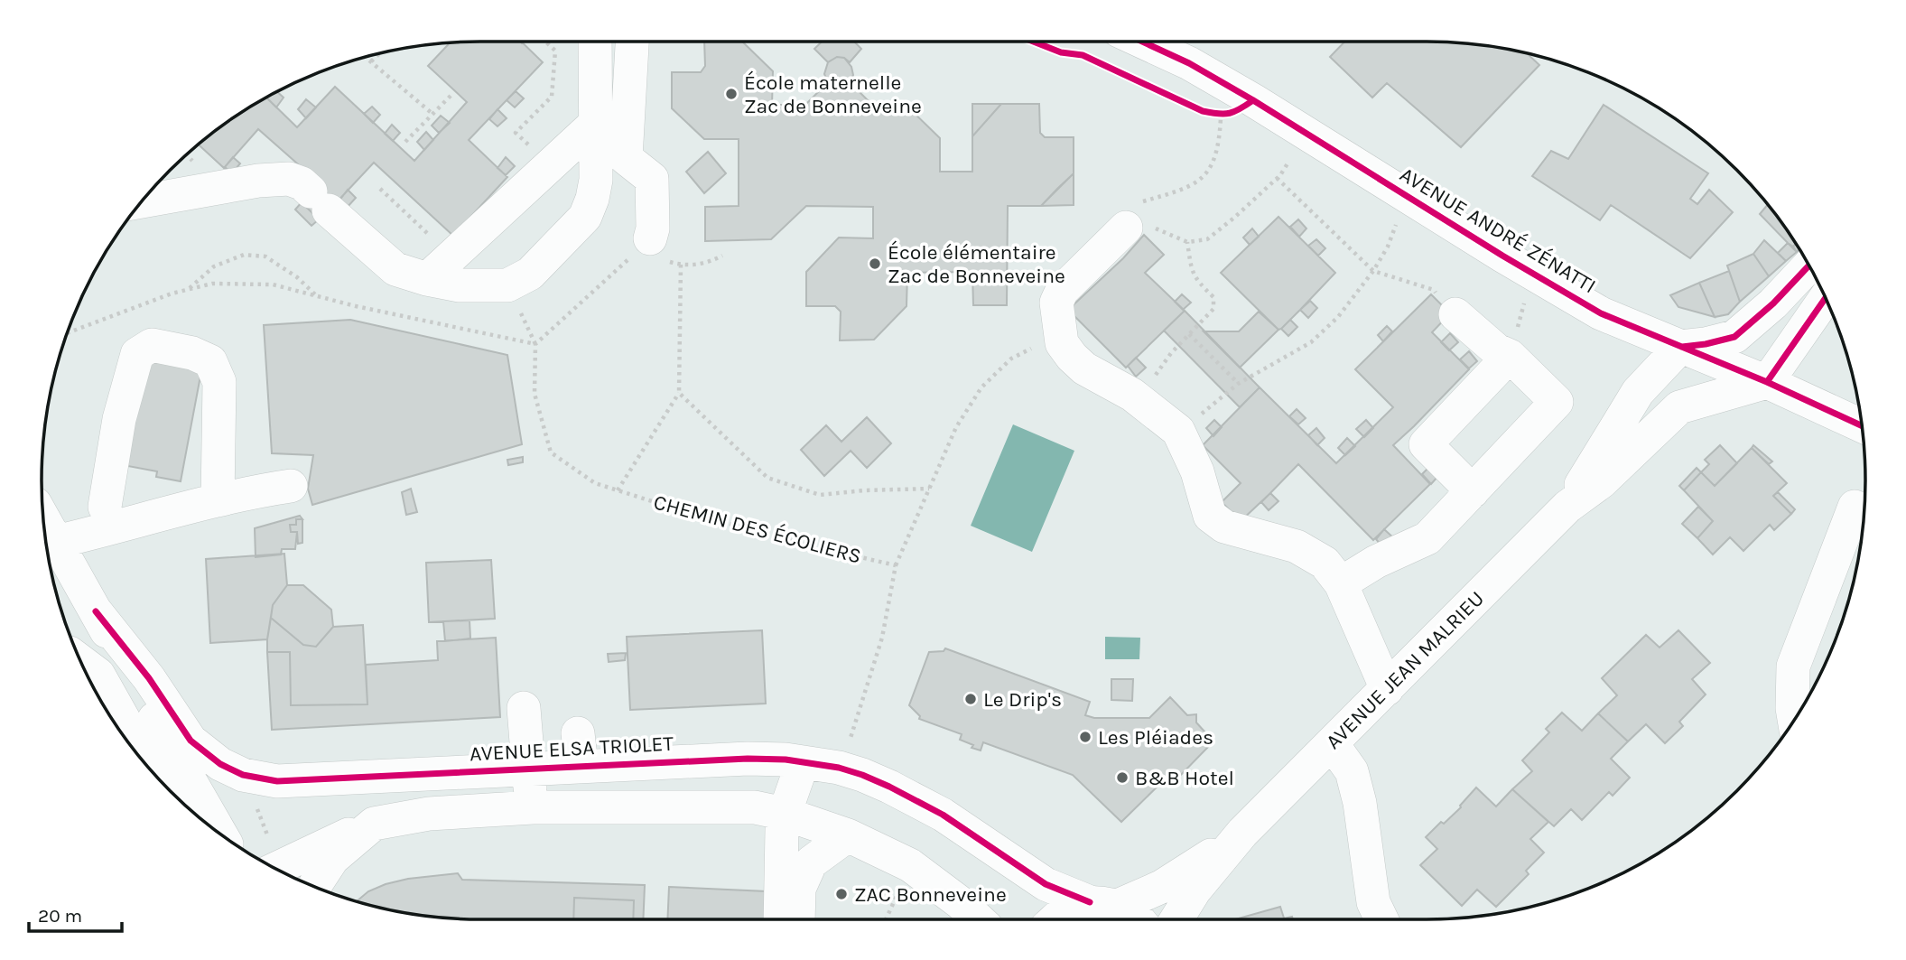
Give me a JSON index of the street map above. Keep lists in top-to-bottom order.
{
  "streets": {
    "street": ["AVENUE ANDRÉ ZÉNATTI", "AVENUE JEAN MALRIEU", "AVENUE ELSA TRIOLET"],
    "path": ["CHEMIN DES ÉCOLIERS"]
  },
  "crossings": [
    ["AVENUE ANDRÉ ZÉNATTI", "AVENUE JEAN MALRIEU"],
    ["AVENUE JEAN MALRIEU", "AVENUE ELSA TRIOLET"]
  ],
  "places": [
    "École maternelle Zac de Bonneveine",
    "École élémentaire Zac de Bonneveine",
    "Le Drip's",
    "Les Pléiades",
    "B&B Hotel",
    "ZAC Bonneveine"
  ],
  "scale_bar": "20 m"
}
